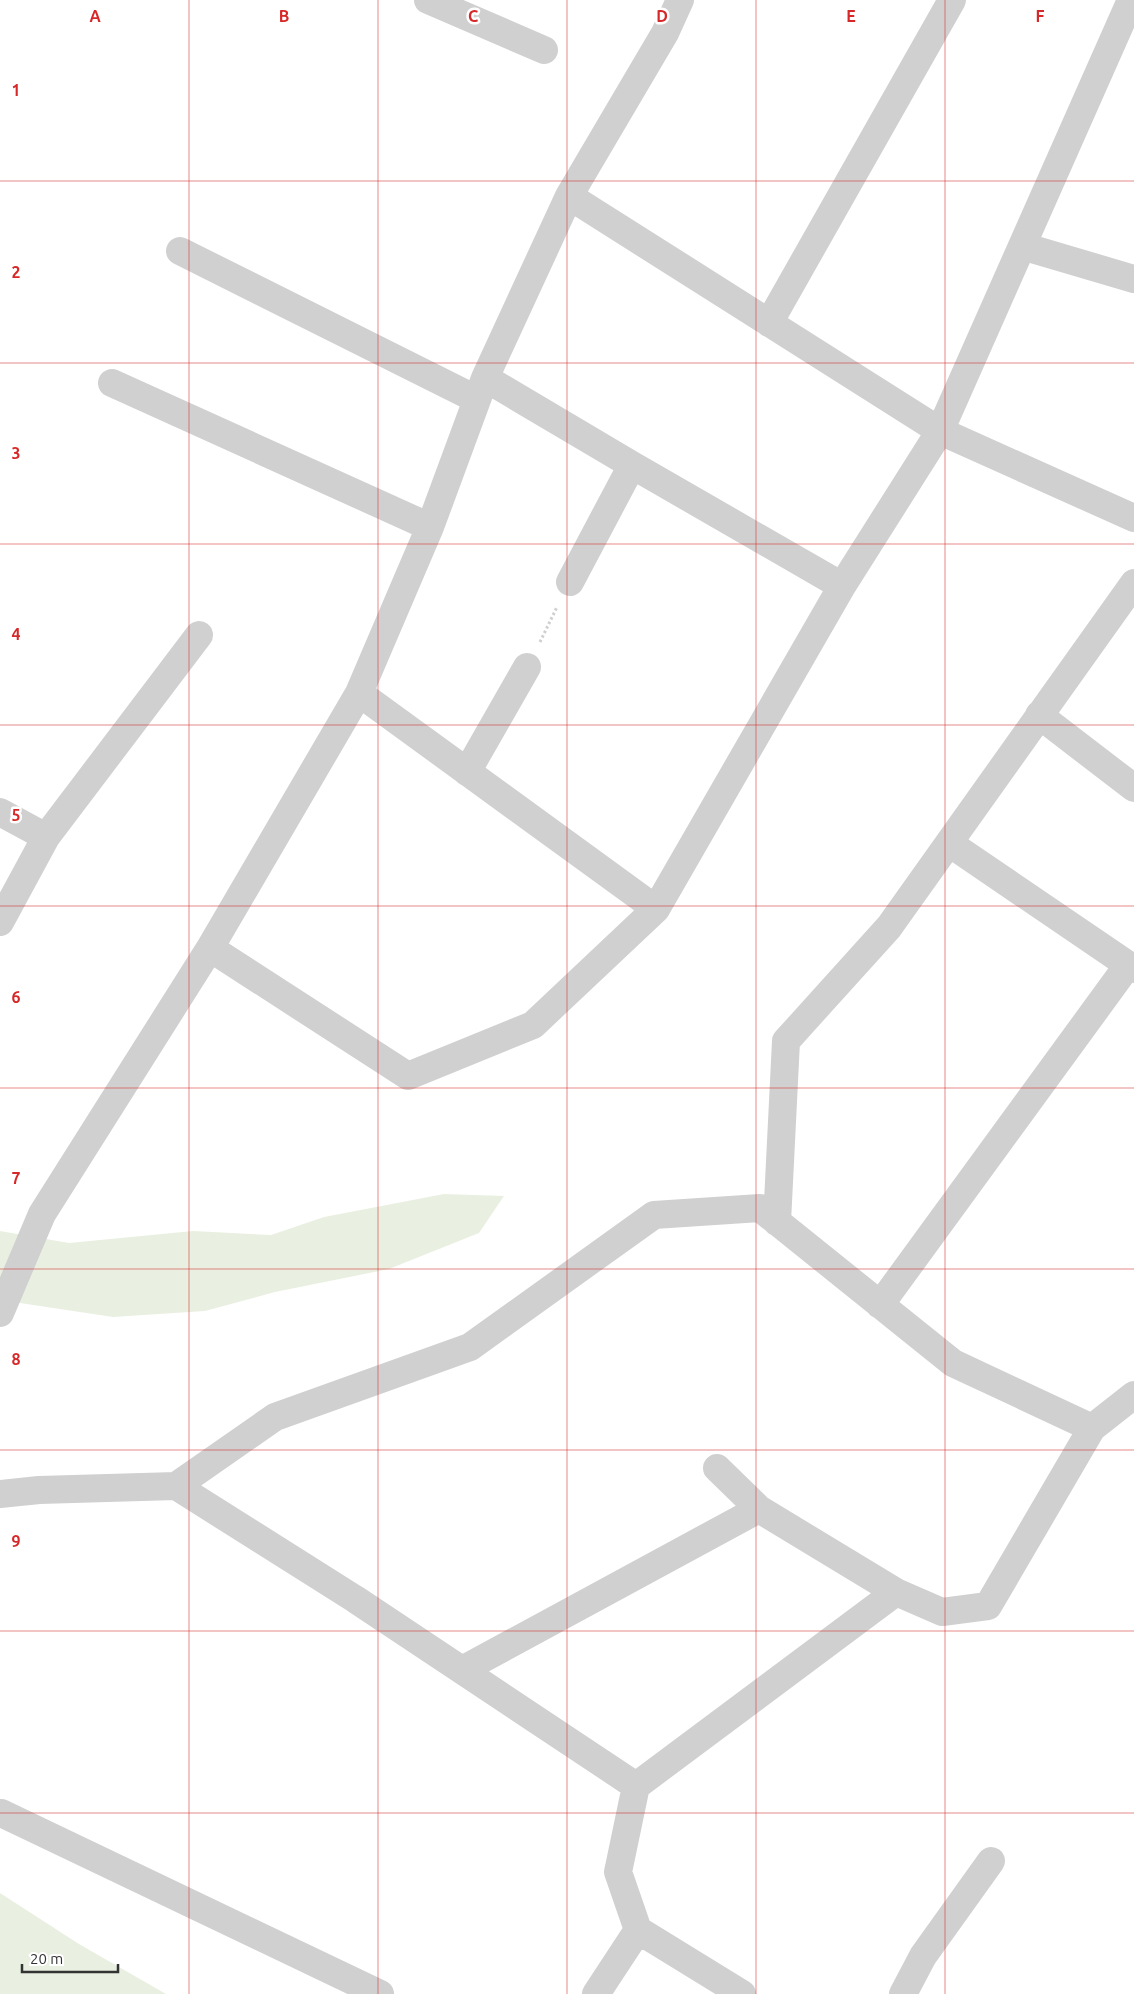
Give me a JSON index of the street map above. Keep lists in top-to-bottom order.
{
  "scale_bar": "20 m",
  "grid": {
    "columns": [
      "A",
      "B",
      "C",
      "D",
      "E",
      "F"
    ],
    "rows": [
      "1",
      "2",
      "3",
      "4",
      "5",
      "6",
      "7",
      "8",
      "9"
    ]
  }
}
